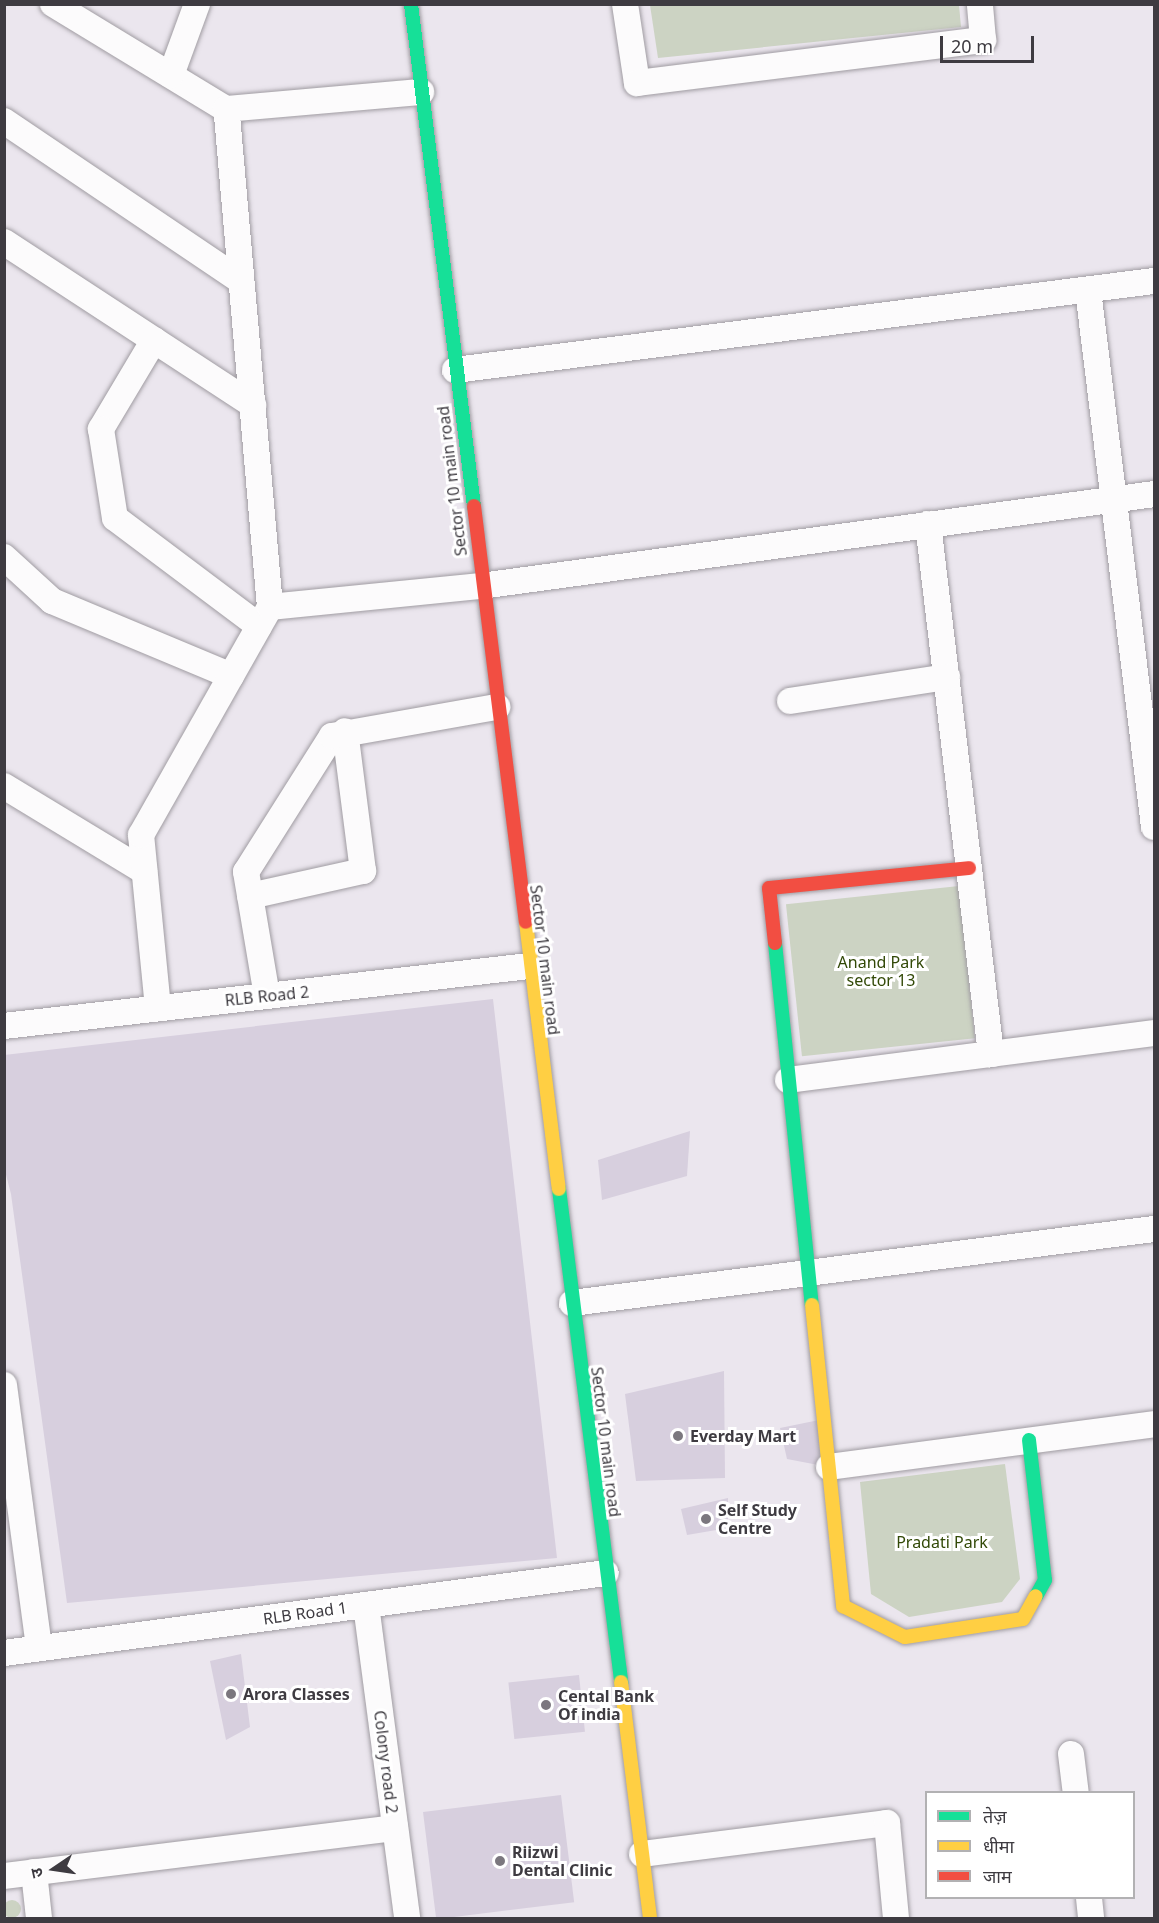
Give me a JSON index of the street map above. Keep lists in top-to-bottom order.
{
  "streets": {
    "street": [
      "Sector 10 main road",
      "RLB Road 2",
      "RLB Road 1",
      "Colony road 2"
    ]
  },
  "crossings": [
    ["Sector 10 main road", "RLB Road 2"],
    ["Sector 10 main road", "RLB Road 1"],
    ["RLB Road 1", "Colony road 2"]
  ],
  "parks": ["Anand Park sector 13", "Pradati Park"],
  "places": [
    "Everday Mart",
    "Self Study Centre",
    "Arora Classes",
    "Cental Bank Of india",
    "Riizwi Dental Clinic"
  ],
  "legend": ["तेज़", "धीमा", "जाम"],
  "scale_bar": "20 m",
  "north": "left"
}
